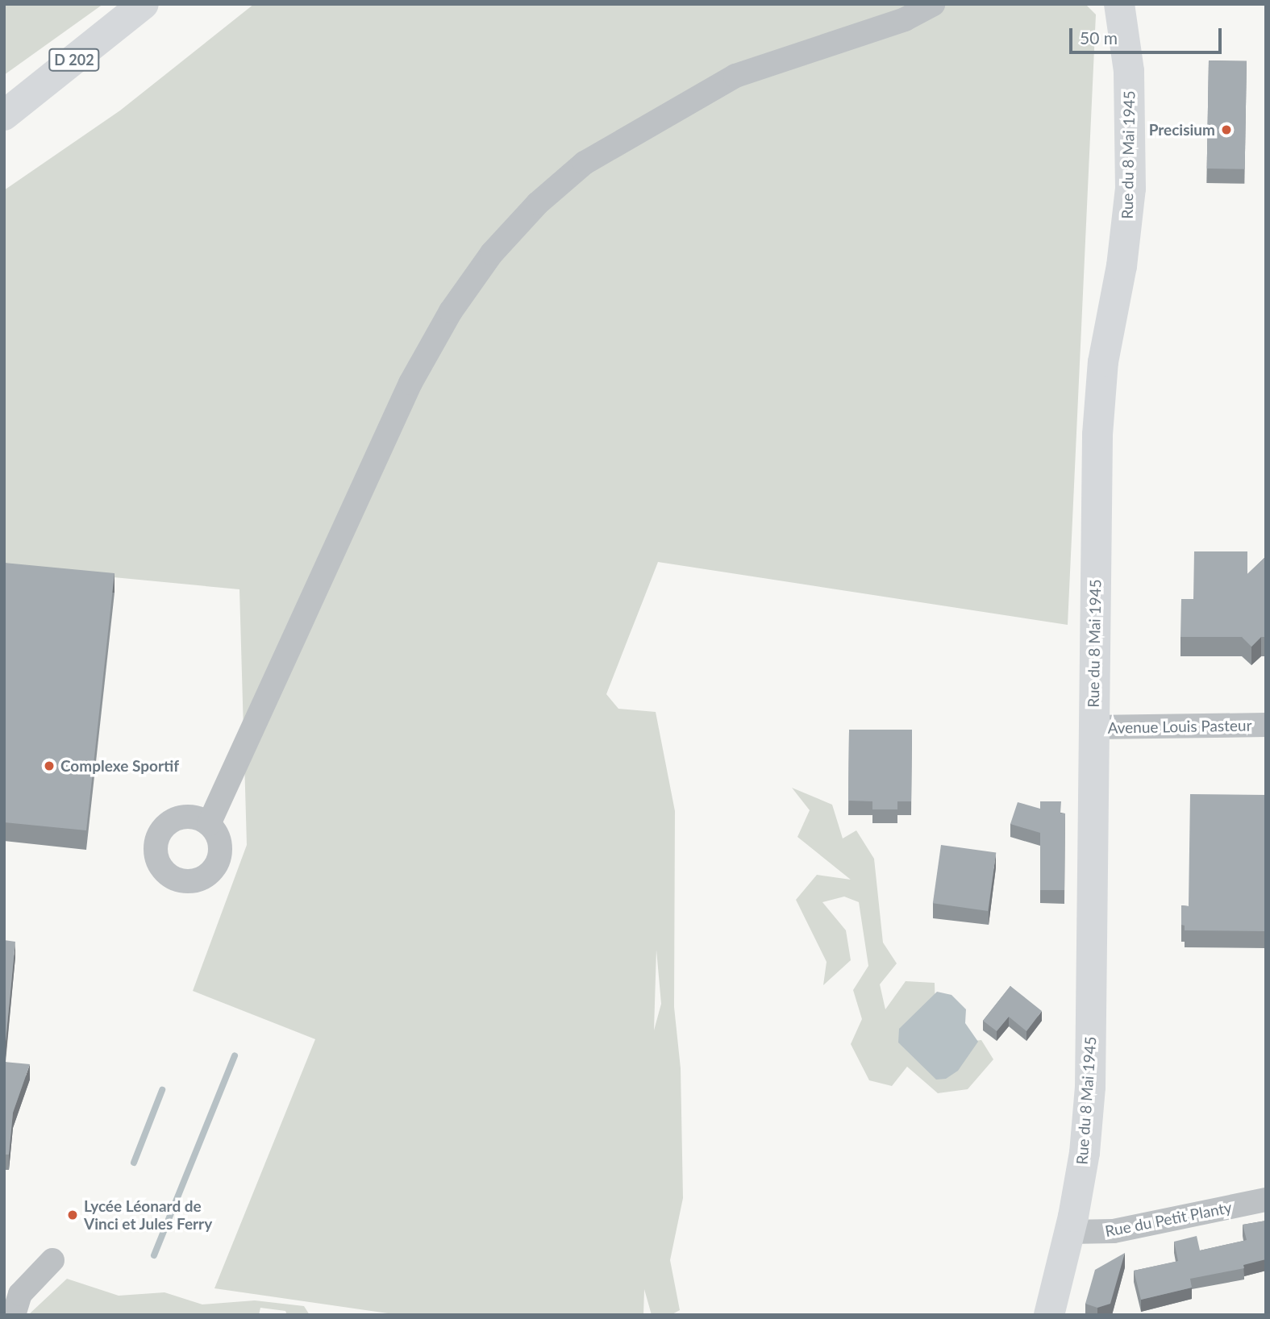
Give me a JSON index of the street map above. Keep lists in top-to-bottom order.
{
  "streets": {
    "main road": ["D 202", "Rue du 8 Mai 1945"],
    "street": ["Avenue Louis Pasteur", "Rue du Petit Planty"]
  },
  "crossings": [
    ["Rue du 8 Mai 1945", "Avenue Louis Pasteur"],
    ["Rue du 8 Mai 1945", "Rue du Petit Planty"]
  ],
  "places": ["Precisium", "Complexe Sportif", "Lycée Léonard de Vinci et Jules Ferry"],
  "scale_bar": "50 m"
}
